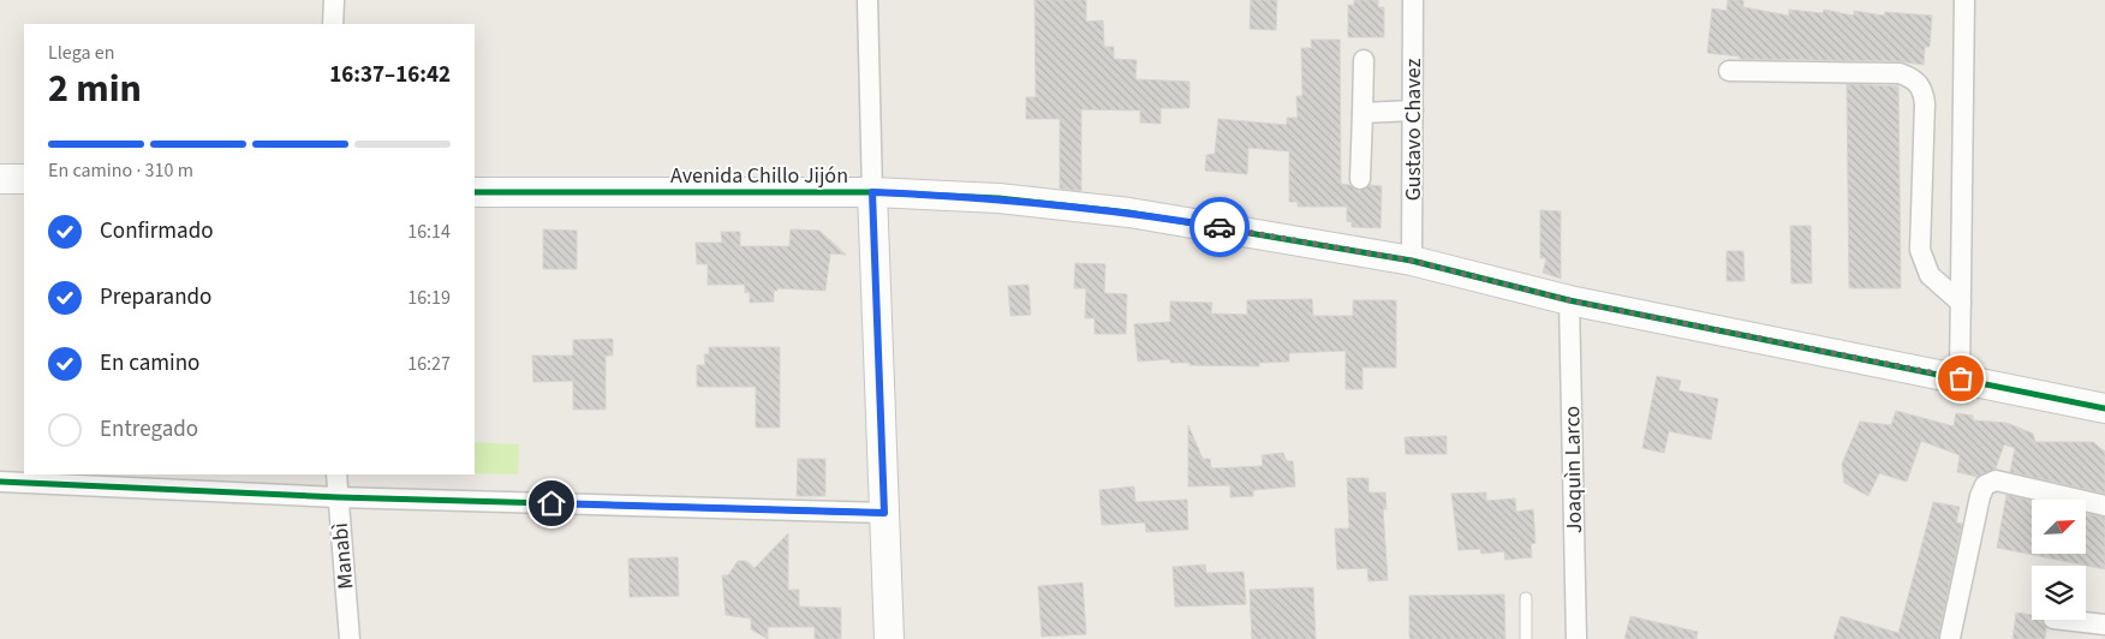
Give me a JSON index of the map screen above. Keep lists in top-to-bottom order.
{
  "streets": {
    "street": [
      "Gustavo Chavez",
      "Avenida Chillo Jijón",
      "Joaquìn Larco",
      "Manabì"
    ]
  },
  "crossings": [
    ["Gustavo Chavez", "Avenida Chillo Jijón"],
    ["Avenida Chillo Jijón", "Joaquìn Larco"]
  ],
  "north": "top right",
  "page": {
    "heading": ["2 min", "Llega en", "16:37–16:42"],
    "bar": "En camino · 310 m",
    "list": [
      ["Confirmado", "16:14"],
      ["Preparando", "16:19"],
      ["En camino", "16:27"],
      "Entregado"
    ]
  }
}
